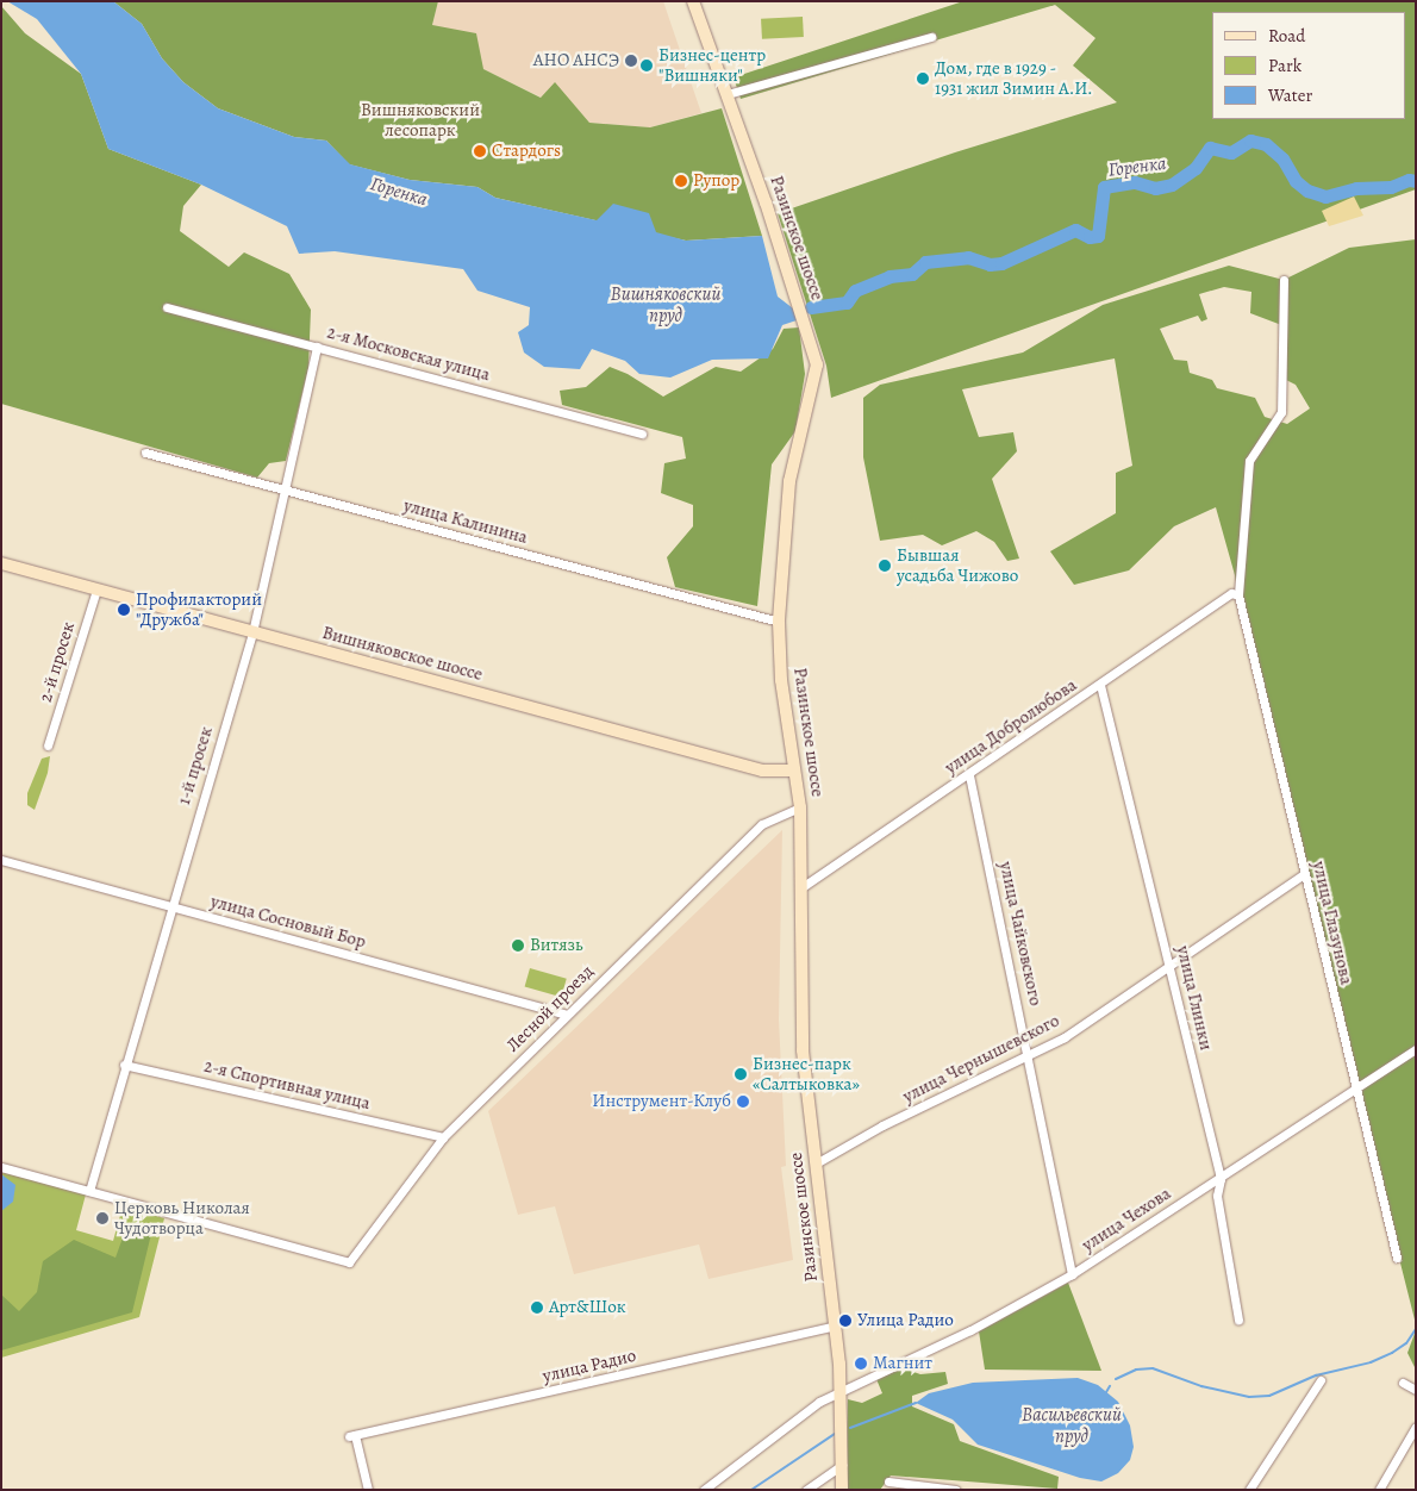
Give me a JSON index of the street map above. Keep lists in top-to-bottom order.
{
  "streets": {
    "main road": ["Разинское шоссе", "Вишняковское шоссе"],
    "street": [
      "2-я Московская улица",
      "улица Калинина",
      "2-й просек",
      "улица Добролюбова",
      "1-й просек",
      "улица Сосновый Бор",
      "улица Глазунова",
      "улица Чайковского",
      "улица Глинки",
      "Лесной проезд",
      "улица Чернышевского",
      "2-я Спортивная улица",
      "улица Чехова",
      "улица Радио"
    ]
  },
  "crossings": [
    ["Разинское шоссе", "улица Калинина"],
    ["Разинское шоссе", "Вишняковское шоссе"],
    ["Разинское шоссе", "улица Добролюбова"],
    ["Разинское шоссе", "Лесной проезд"],
    ["Разинское шоссе", "улица Чернышевского"],
    ["Разинское шоссе", "улица Чехова"],
    ["Разинское шоссе", "улица Радио"],
    ["2-я Московская улица", "1-й просек"],
    ["улица Калинина", "1-й просек"],
    ["Вишняковское шоссе", "2-й просек"],
    ["Вишняковское шоссе", "1-й просек"],
    ["улица Добролюбова", "улица Глазунова"],
    ["улица Добролюбова", "улица Чайковского"],
    ["улица Добролюбова", "улица Глинки"],
    ["1-й просек", "улица Сосновый Бор"],
    ["1-й просек", "Лесной проезд"],
    ["1-й просек", "2-я Спортивная улица"],
    ["улица Сосновый Бор", "Лесной проезд"],
    ["улица Глазунова", "улица Чернышевского"],
    ["улица Глазунова", "улица Чехова"],
    ["улица Чайковского", "улица Чернышевского"],
    ["улица Чайковского", "улица Чехова"],
    ["улица Глинки", "улица Чернышевского"],
    ["улица Глинки", "улица Чехова"],
    ["Лесной проезд", "2-я Спортивная улица"]
  ],
  "water": ["Горенка", "Вишняковский пруд", "Васильевский пруд"],
  "parks": ["Вишняковский лесопарк"],
  "places": [
    "АНО АНСЭ",
    "Бизнес-центр \"Вишняки\"",
    "Дом, где в 1929 - 1931 жил Зимин А.И.",
    "Стардогs",
    "Рупор",
    "Бывшая усадьба Чижово",
    "Профилакторий \"Дружба\"",
    "Витязь",
    "Бизнес-парк «Салтыковка»",
    "Инструмент-Клуб",
    "Церковь Николая Чудотворца",
    "Арт&Шок",
    "Улица Радио",
    "Магнит"
  ],
  "legend": ["Road", "Park", "Water"]
}
